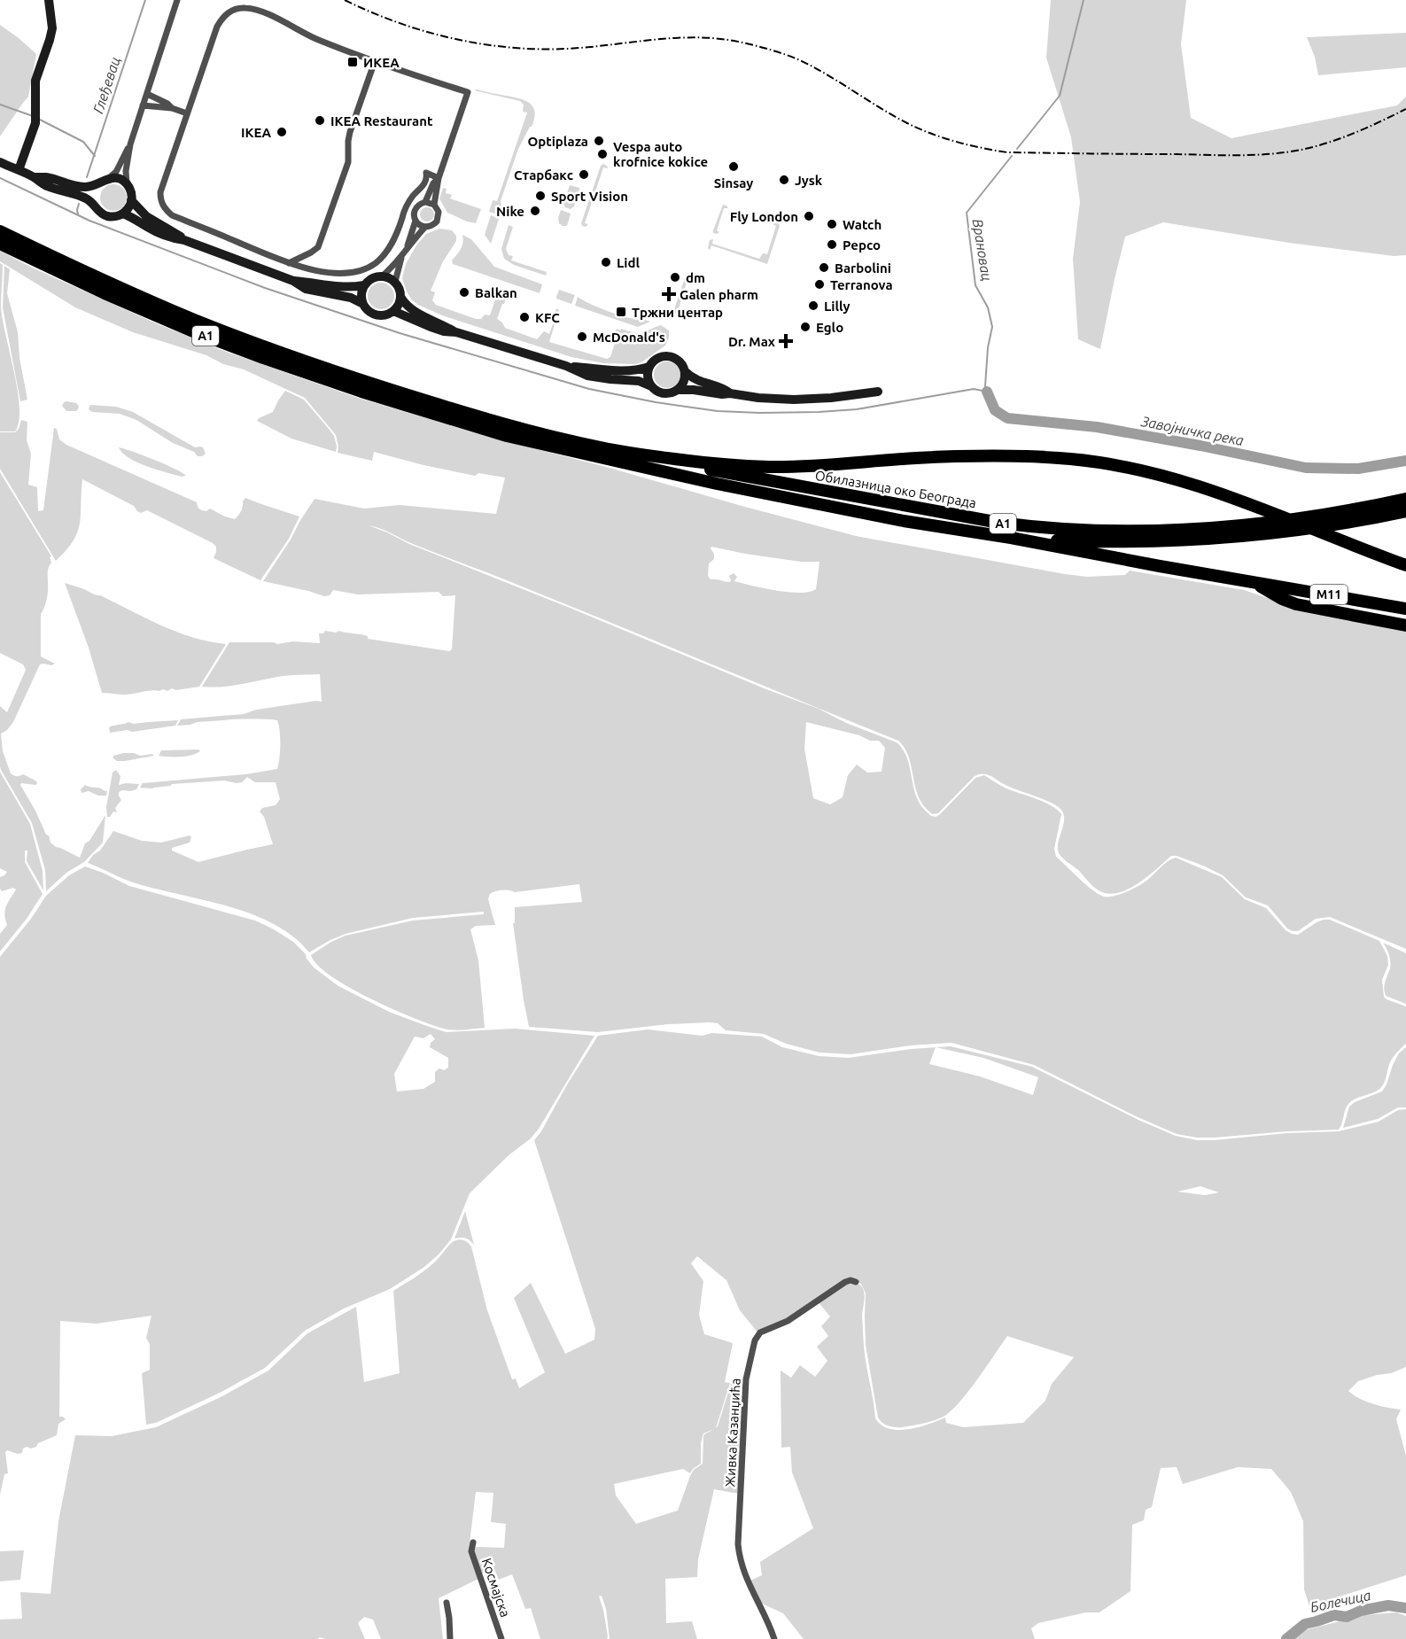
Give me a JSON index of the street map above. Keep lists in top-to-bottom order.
{
  "streets": {
    "highway": ["A1", "Обилазница око Београда", "M11"],
    "street": ["Живка Казанџића", "Космајска"]
  },
  "crossings": [
    ["A1", "Обилазница око Београда"]
  ],
  "water": [
    "Глеђевац",
    "Врановац",
    "Завојничка река",
    "Болечица"
  ],
  "places": {
    "transit": ["ИКЕА", "Тржни центар"],
    "other": [
      "IKEA Restaurant",
      "IKEA",
      "Optiplaza",
      "Vespa auto krofnice kokice",
      "Sinsay",
      "Старбакс",
      "Jysk",
      "Sport Vision",
      "Nike",
      "Fly London",
      "Watch",
      "Pepco",
      "Lidl",
      "Barbolini",
      "dm",
      "Terranova",
      "Balkan",
      "Lilly",
      "KFC",
      "Eglo",
      "McDonald's"
    ],
    "health": ["Galen pharm", "Dr. Max"]
  }
}
